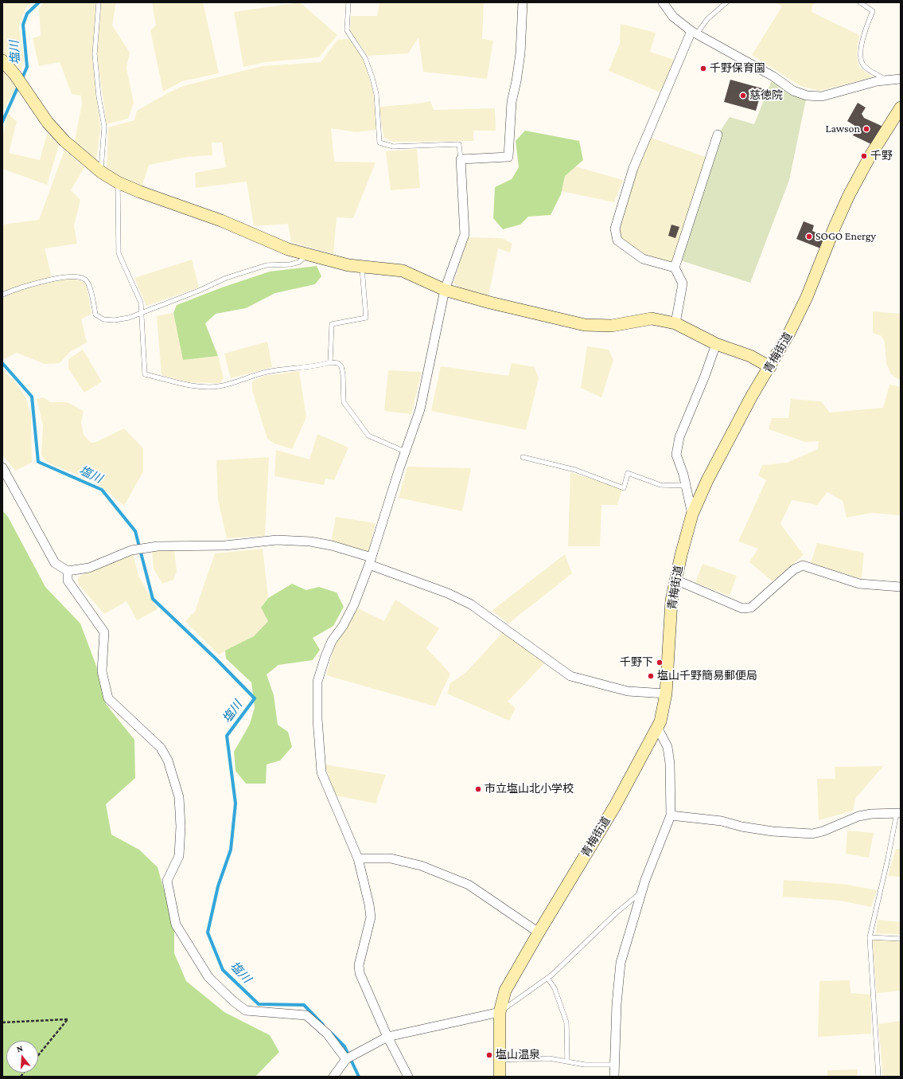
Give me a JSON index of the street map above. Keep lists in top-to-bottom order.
{
  "streets": {
    "street": ["青梅街道"]
  },
  "water": ["塩川"],
  "places": [
    "千野保育園",
    "慈徳院",
    "Lawson",
    "千野",
    "SOGO Energy",
    "千野下",
    "塩山千野簡易郵便局",
    "市立塩山北小学校",
    "塩山温泉"
  ],
  "north": "top"
}
